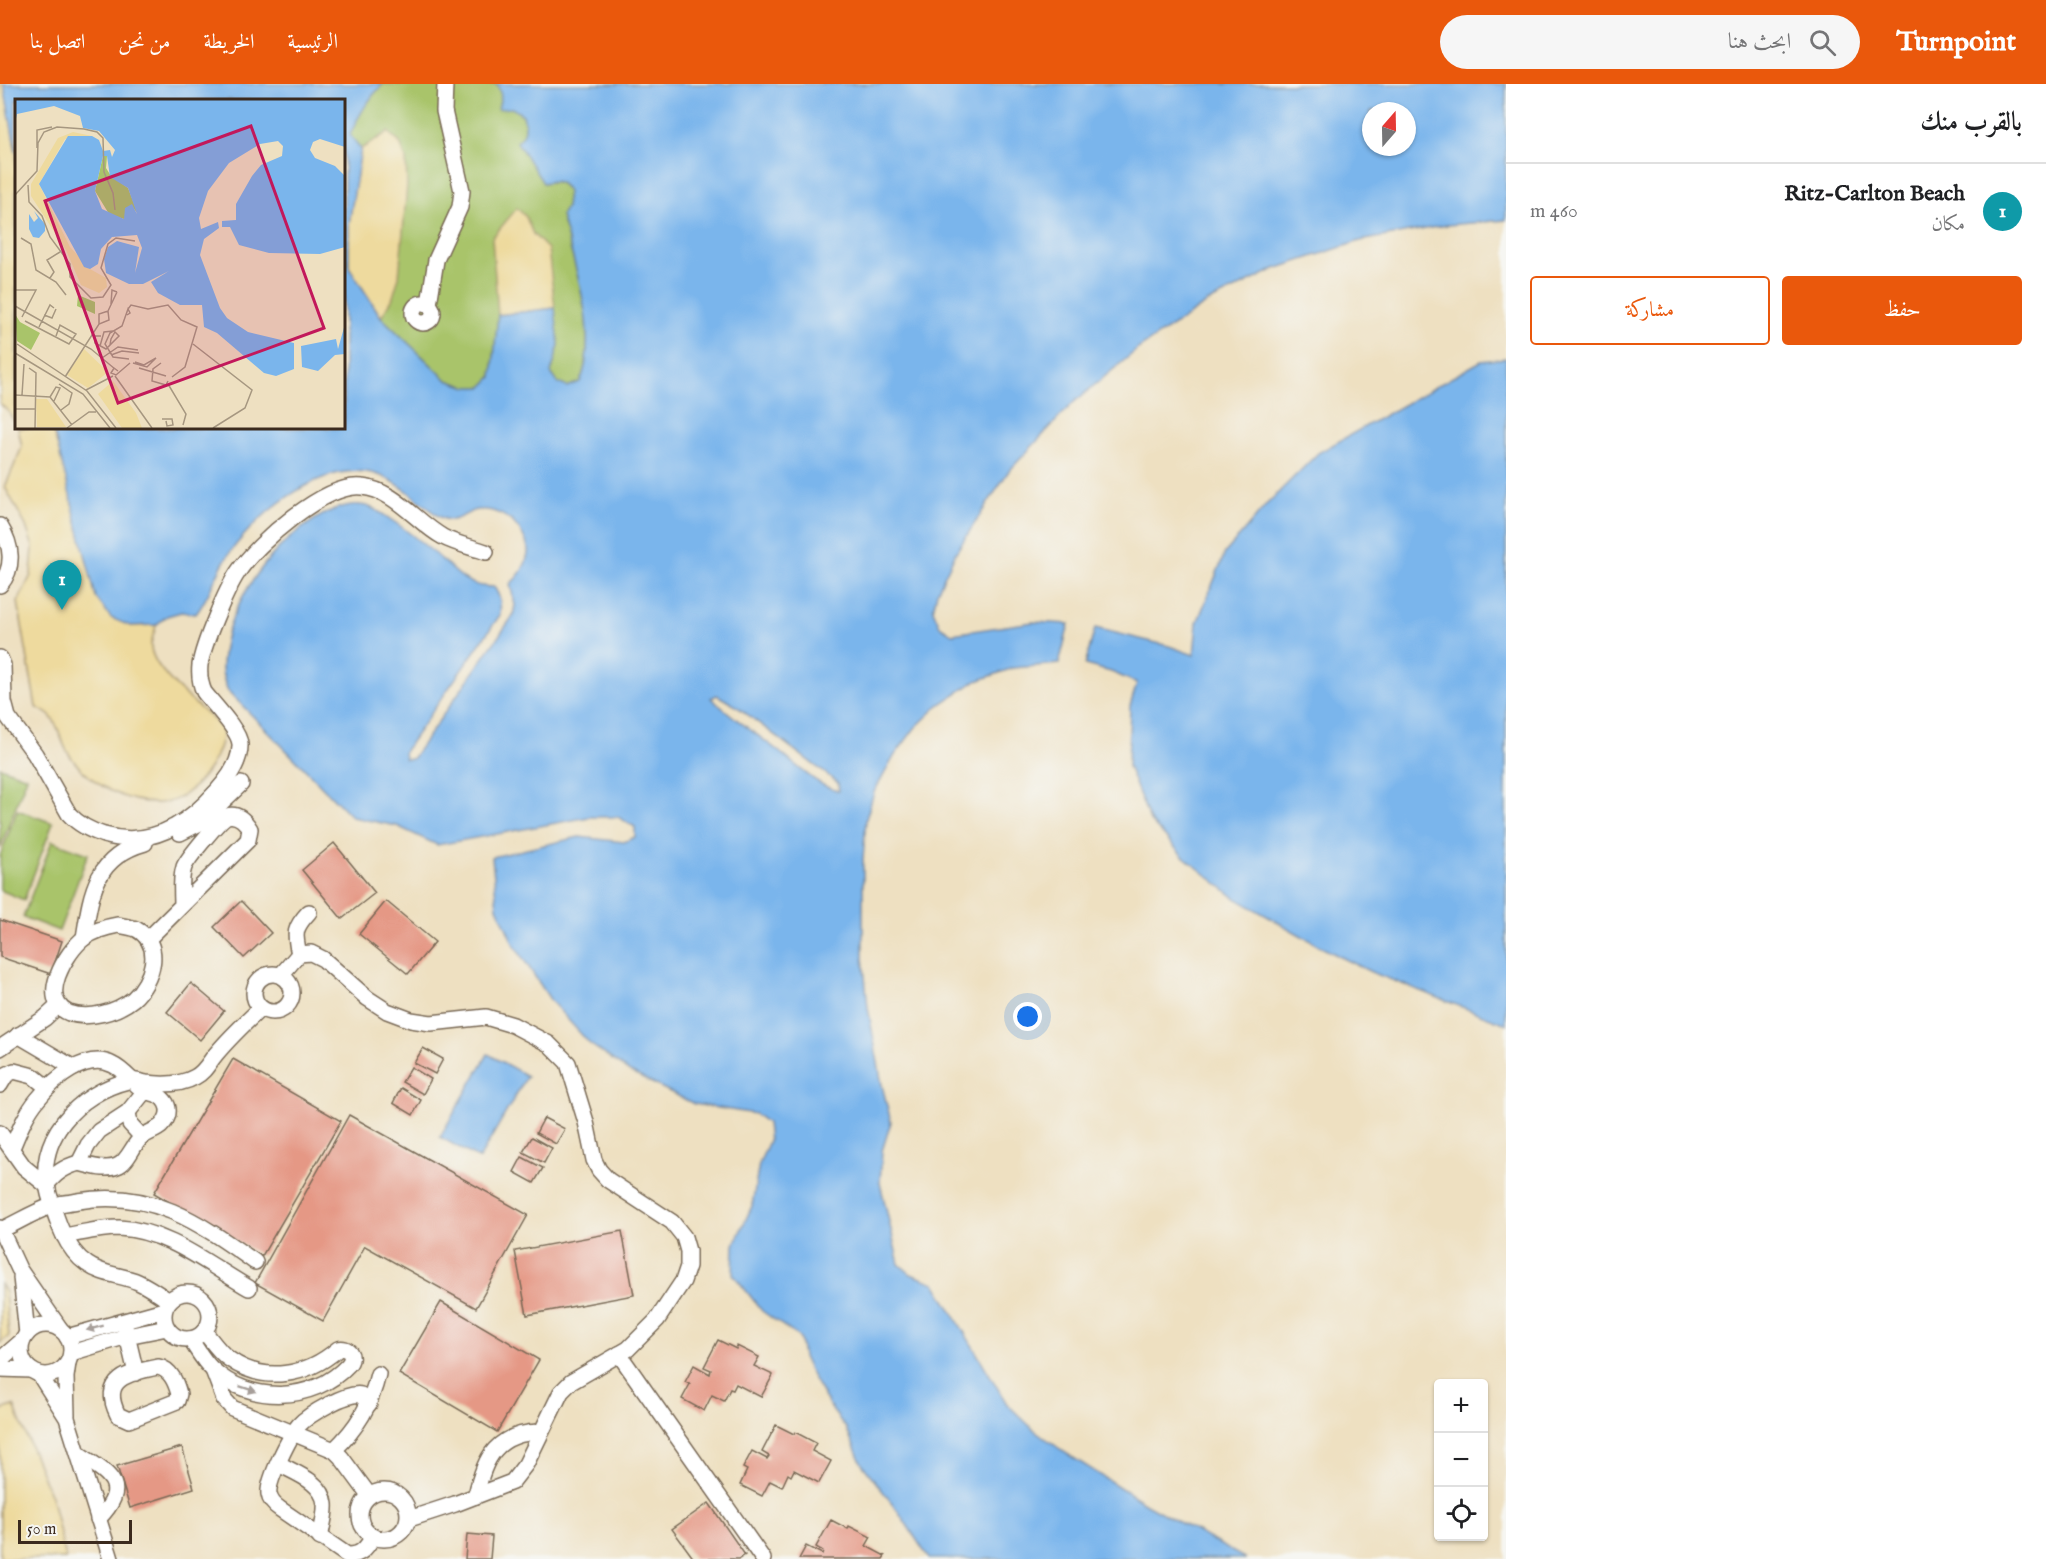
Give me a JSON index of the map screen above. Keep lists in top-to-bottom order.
{
  "scale_bar": "50 m",
  "north": "top",
  "page": {
    "header": "Turnpoint",
    "search": "ابحث هنا",
    "nav": [
      "الرئيسية",
      "الخريطة",
      "من نحن",
      "اتصل بنا"
    ],
    "heading": "بالقرب منك",
    "list": [
      {
        "mark": "1",
        "name": "Ritz-Carlton Beach",
        "note": "مكان",
        "value": "460 m"
      }
    ],
    "buttons": ["حفظ", "مشاركة"],
    "pins": "1",
    "map_buttons": ["+", "−"],
    "scale": "50 m"
  }
}
